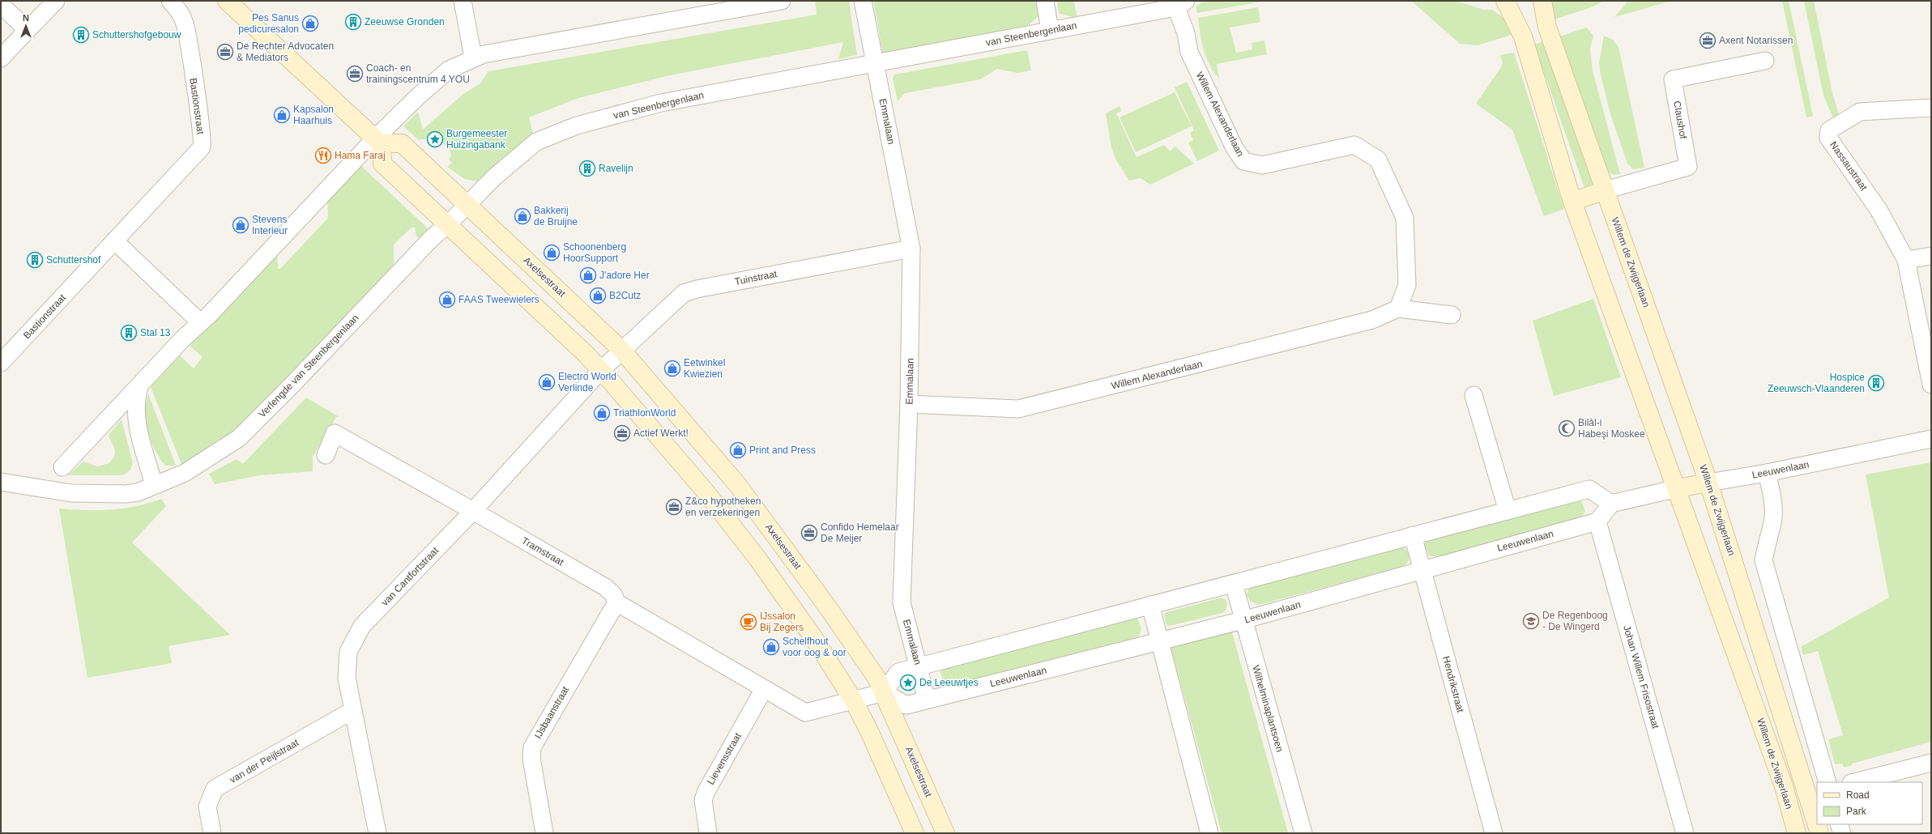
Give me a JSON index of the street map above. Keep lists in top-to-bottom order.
{
  "streets": {
    "street": [
      "van Steenbergenlaan",
      "Bastionstraat",
      "Willem Alexanderlaan",
      "Claushof",
      "Emmalaan",
      "Nassaustraat",
      "Willem de Zwijgerlaan",
      "Axelsestraat",
      "Tuinstraat",
      "Verlengde van Steenbergenlaan",
      "Leeuwenlaan",
      "Tramstraat",
      "van Cantfortstraat",
      "Johan Willem Frisostraat",
      "Hendrikstraat",
      "Wilhelminaplantsoen",
      "IJsbaanstraat",
      "Lievensstraat",
      "van der Peijlstraat"
    ]
  },
  "crossings": [
    ["van Steenbergenlaan", "Willem Alexanderlaan"],
    ["van Steenbergenlaan", "Emmalaan"],
    ["van Steenbergenlaan", "Axelsestraat"],
    ["Willem Alexanderlaan", "Emmalaan"],
    ["Claushof", "Willem de Zwijgerlaan"],
    ["Emmalaan", "Tuinstraat"],
    ["Emmalaan", "Leeuwenlaan"],
    ["Willem de Zwijgerlaan", "Leeuwenlaan"],
    ["Axelsestraat", "Tuinstraat"],
    ["Axelsestraat", "Leeuwenlaan"],
    ["Leeuwenlaan", "Johan Willem Frisostraat"],
    ["Leeuwenlaan", "Hendrikstraat"],
    ["Leeuwenlaan", "Wilhelminaplantsoen"],
    ["Tramstraat", "van Cantfortstraat"],
    ["Tramstraat", "IJsbaanstraat"],
    ["Tramstraat", "Lievensstraat"],
    ["van Cantfortstraat", "van der Peijlstraat"]
  ],
  "places": {
    "building": [
      "Zeeuwse Gronden",
      "Schuttershofgebouw",
      "Ravelijn",
      "Schuttershof",
      "Stal 13",
      "Hospice Zeeuwsch-Vlaanderen"
    ],
    "shop": [
      "Pes Sanus pedicuresalon",
      "Kapsalon Haarhuis",
      "Bakkerij de Bruijne",
      "Stevens Interieur",
      "Schoonenberg HoorSupport",
      "J'adore Her",
      "B2Cutz",
      "FAAS Tweewielers",
      "Eetwinkel Kwiezien",
      "Electro World Verlinde",
      "TriathlonWorld",
      "Print and Press",
      "Schelfhout voor oog & oor"
    ],
    "office": [
      "Axent Notarissen",
      "De Rechter Advocaten & Mediators",
      "Coach- en trainingscentrum 4 YOU",
      "Actief Werkt!",
      "Z&co hypotheken en verzekeringen",
      "Confido Hemelaar De Meijer"
    ],
    "place": ["Burgemeester Huizingabank", "De Leeuwtjes"],
    "restaurant": ["Hama Faraj"],
    "mosque": ["Bilâl-i Habeşi Moskee"],
    "school or university": ["De Regenboog - De Wingerd"],
    "cafe": ["IJssalon Bij Zegers"]
  },
  "legend": ["Road", "Park"],
  "north": "top"
}
